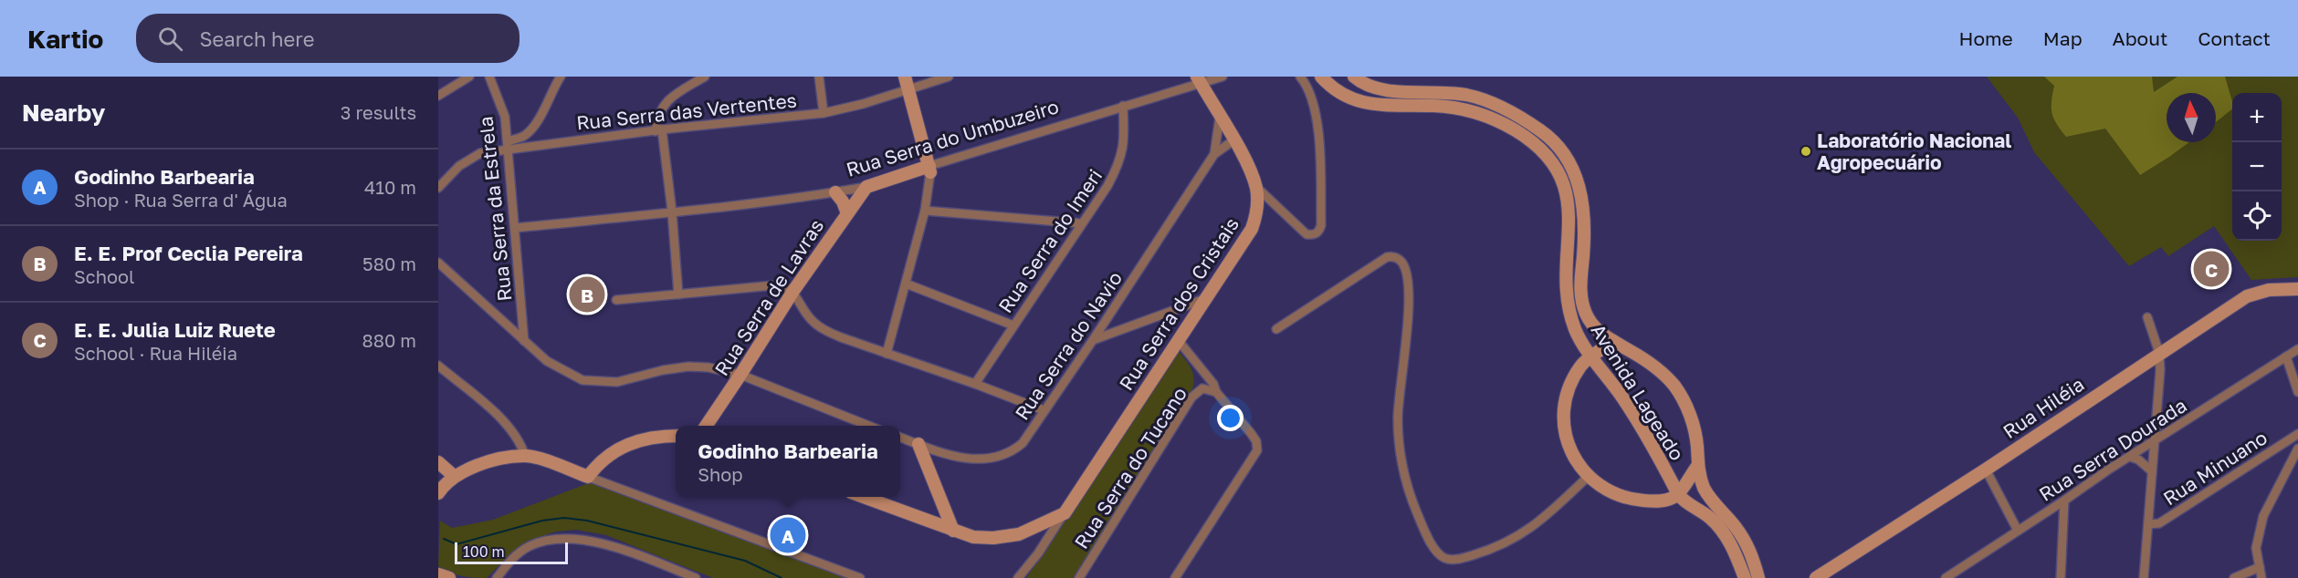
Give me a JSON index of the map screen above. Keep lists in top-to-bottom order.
{
  "streets": {
    "main road": [
      "Rua Serra do Umbuzeiro",
      "Rua Serra de Lavras",
      "Rua Serra dos Cristais",
      "Avenida Lageado",
      "Rua Hiléia"
    ],
    "street": [
      "Rua Serra das Vertentes",
      "Rua Serra da Estrela",
      "Rua Serra do Imeri",
      "Rua Serra do Navio",
      "Rua Serra Dourada",
      "Rua Serra do Tucano",
      "Rua Minuano"
    ]
  },
  "crossings": [
    ["Rua Serra das Vertentes", "Rua Serra da Estrela"],
    ["Rua Serra do Umbuzeiro", "Rua Serra da Estrela"],
    ["Rua Serra do Umbuzeiro", "Rua Serra do Imeri"],
    ["Rua Serra do Umbuzeiro", "Rua Serra de Lavras"],
    ["Rua Serra do Umbuzeiro", "Rua Serra dos Cristais"],
    ["Rua Serra dos Cristais", "Rua Serra do Navio"]
  ],
  "places": ["Laboratório Nacional Agropecuário"],
  "scale_bar": "100 m",
  "north": "top",
  "page": {
    "header": "Kartio",
    "search": "Search here",
    "nav": [
      "Home",
      "Map",
      "About",
      "Contact"
    ],
    "heading": ["Nearby", "3 results"],
    "map_buttons": ["+", "−"],
    "list": [
      {
        "mark": "A",
        "name": "Godinho Barbearia",
        "note": "Shop · Rua Serra d' Água",
        "value": "410 m"
      },
      {
        "mark": "B",
        "name": "E. E. Prof Ceclia Pereira",
        "note": "School",
        "value": "580 m"
      },
      {
        "mark": "C",
        "name": "E. E. Julia Luiz Ruete",
        "note": "School · Rua Hiléia",
        "value": "880 m"
      }
    ],
    "pins": ["C", "B", "A"],
    "popup": ["Godinho Barbearia", "Shop"],
    "scale": "100 m"
  }
}
